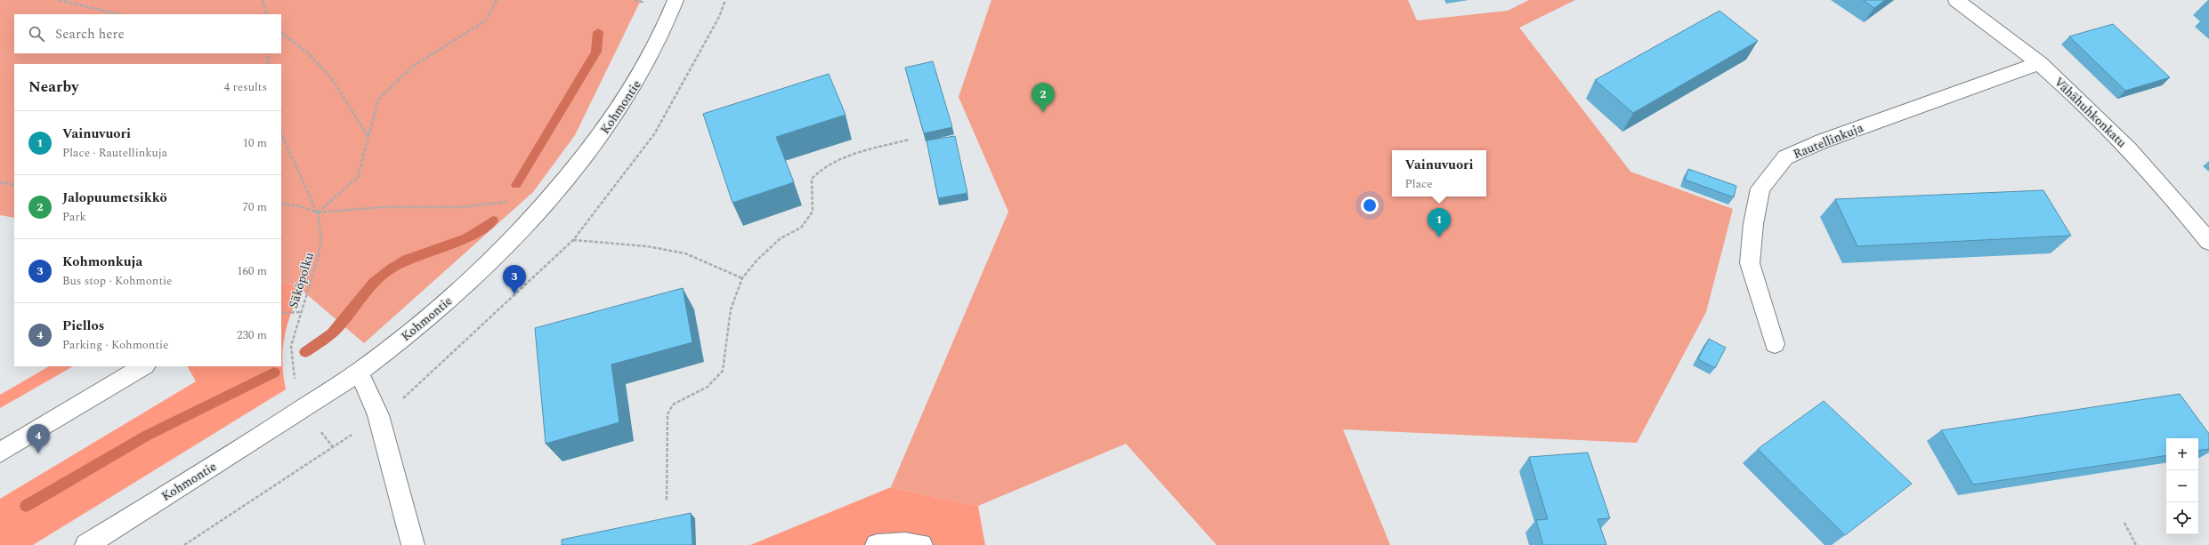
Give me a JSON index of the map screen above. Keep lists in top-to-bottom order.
{
  "streets": {
    "street": ["Kohmontie", "Vähähuhkonkatu", "Rautellinkuja"],
    "path": ["Säköpolku"]
  },
  "crossings": [
    ["Vähähuhkonkatu", "Rautellinkuja"]
  ],
  "page": {
    "search": "Search here",
    "heading": ["Nearby", "4 results"],
    "pins": [
      "2",
      "1",
      "3",
      "4"
    ],
    "list": [
      {
        "mark": "1",
        "name": "Vainuvuori",
        "note": "Place · Rautellinkuja",
        "value": "10 m"
      },
      {
        "mark": "2",
        "name": "Jalopuumetsikkö",
        "note": "Park",
        "value": "70 m"
      },
      {
        "mark": "3",
        "name": "Kohmonkuja",
        "note": "Bus stop · Kohmontie",
        "value": "160 m"
      },
      {
        "mark": "4",
        "name": "Piellos",
        "note": "Parking · Kohmontie",
        "value": "230 m"
      }
    ],
    "popup": ["Vainuvuori", "Place"],
    "map_buttons": ["+", "−"]
  }
}
